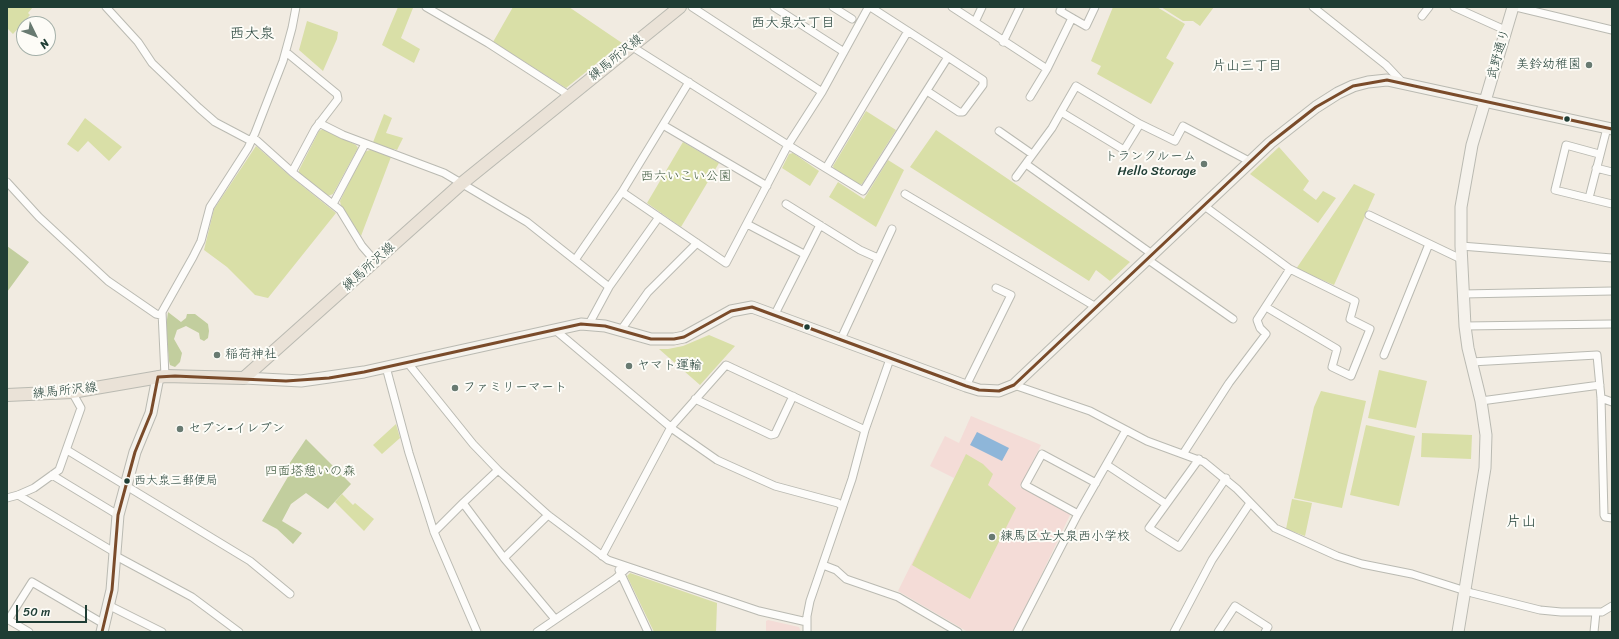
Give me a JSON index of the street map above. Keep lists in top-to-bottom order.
{
  "streets": {
    "main road": ["練馬所沢線"],
    "street": ["武野通り"]
  },
  "districts": [
    "西大泉六丁目",
    "西大泉",
    "片山三丁目",
    "片山"
  ],
  "parks": ["西六いこい公園", "四面塔憩いの森"],
  "places": [
    "美鈴幼稚園",
    "トランクルーム Hello Storage",
    "稲荷神社",
    "ヤマト運輸",
    "ファミリーマート",
    "セブン-イレブン",
    "西大泉三郵便局",
    "練馬区立大泉西小学校"
  ],
  "scale_bar": "50 m",
  "north": "bottom right"
}
